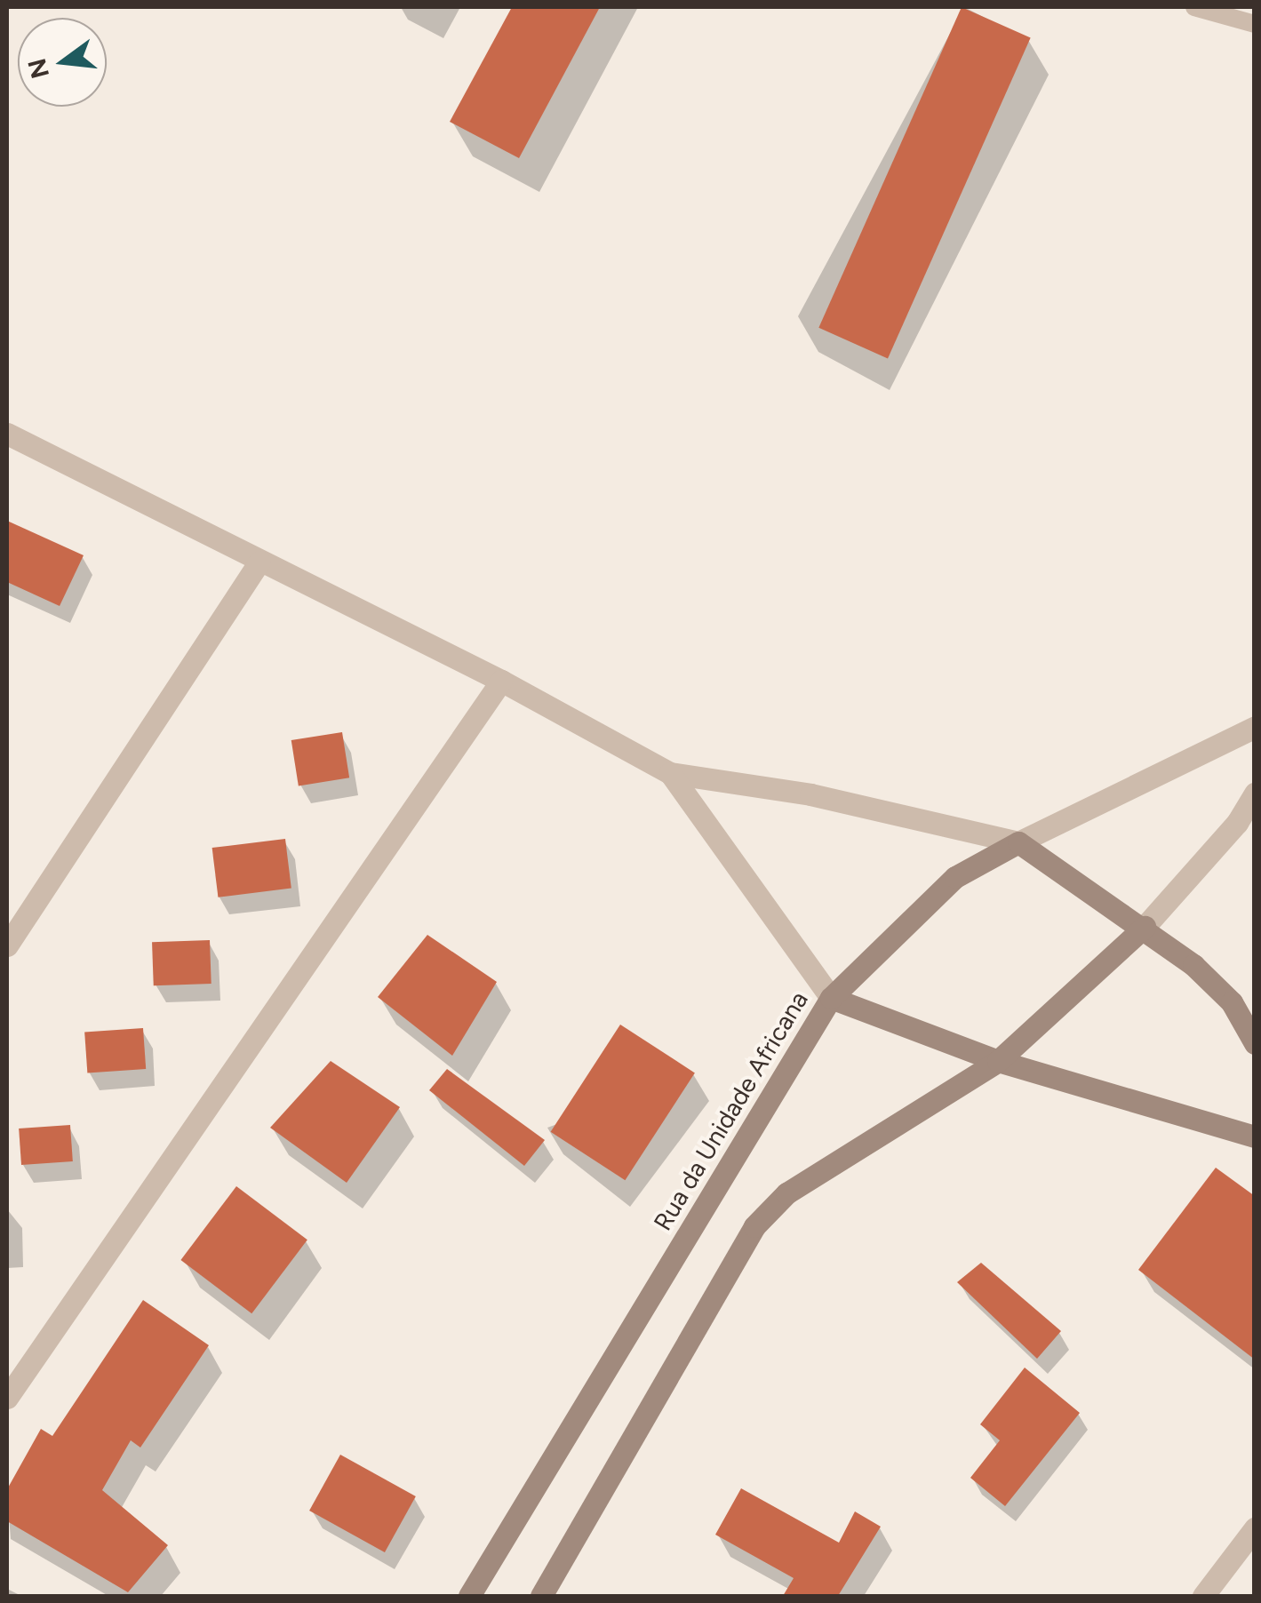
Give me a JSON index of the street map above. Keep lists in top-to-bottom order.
{
  "streets": {
    "street": ["Rua da Unidade Africana"]
  },
  "north": "left"
}
